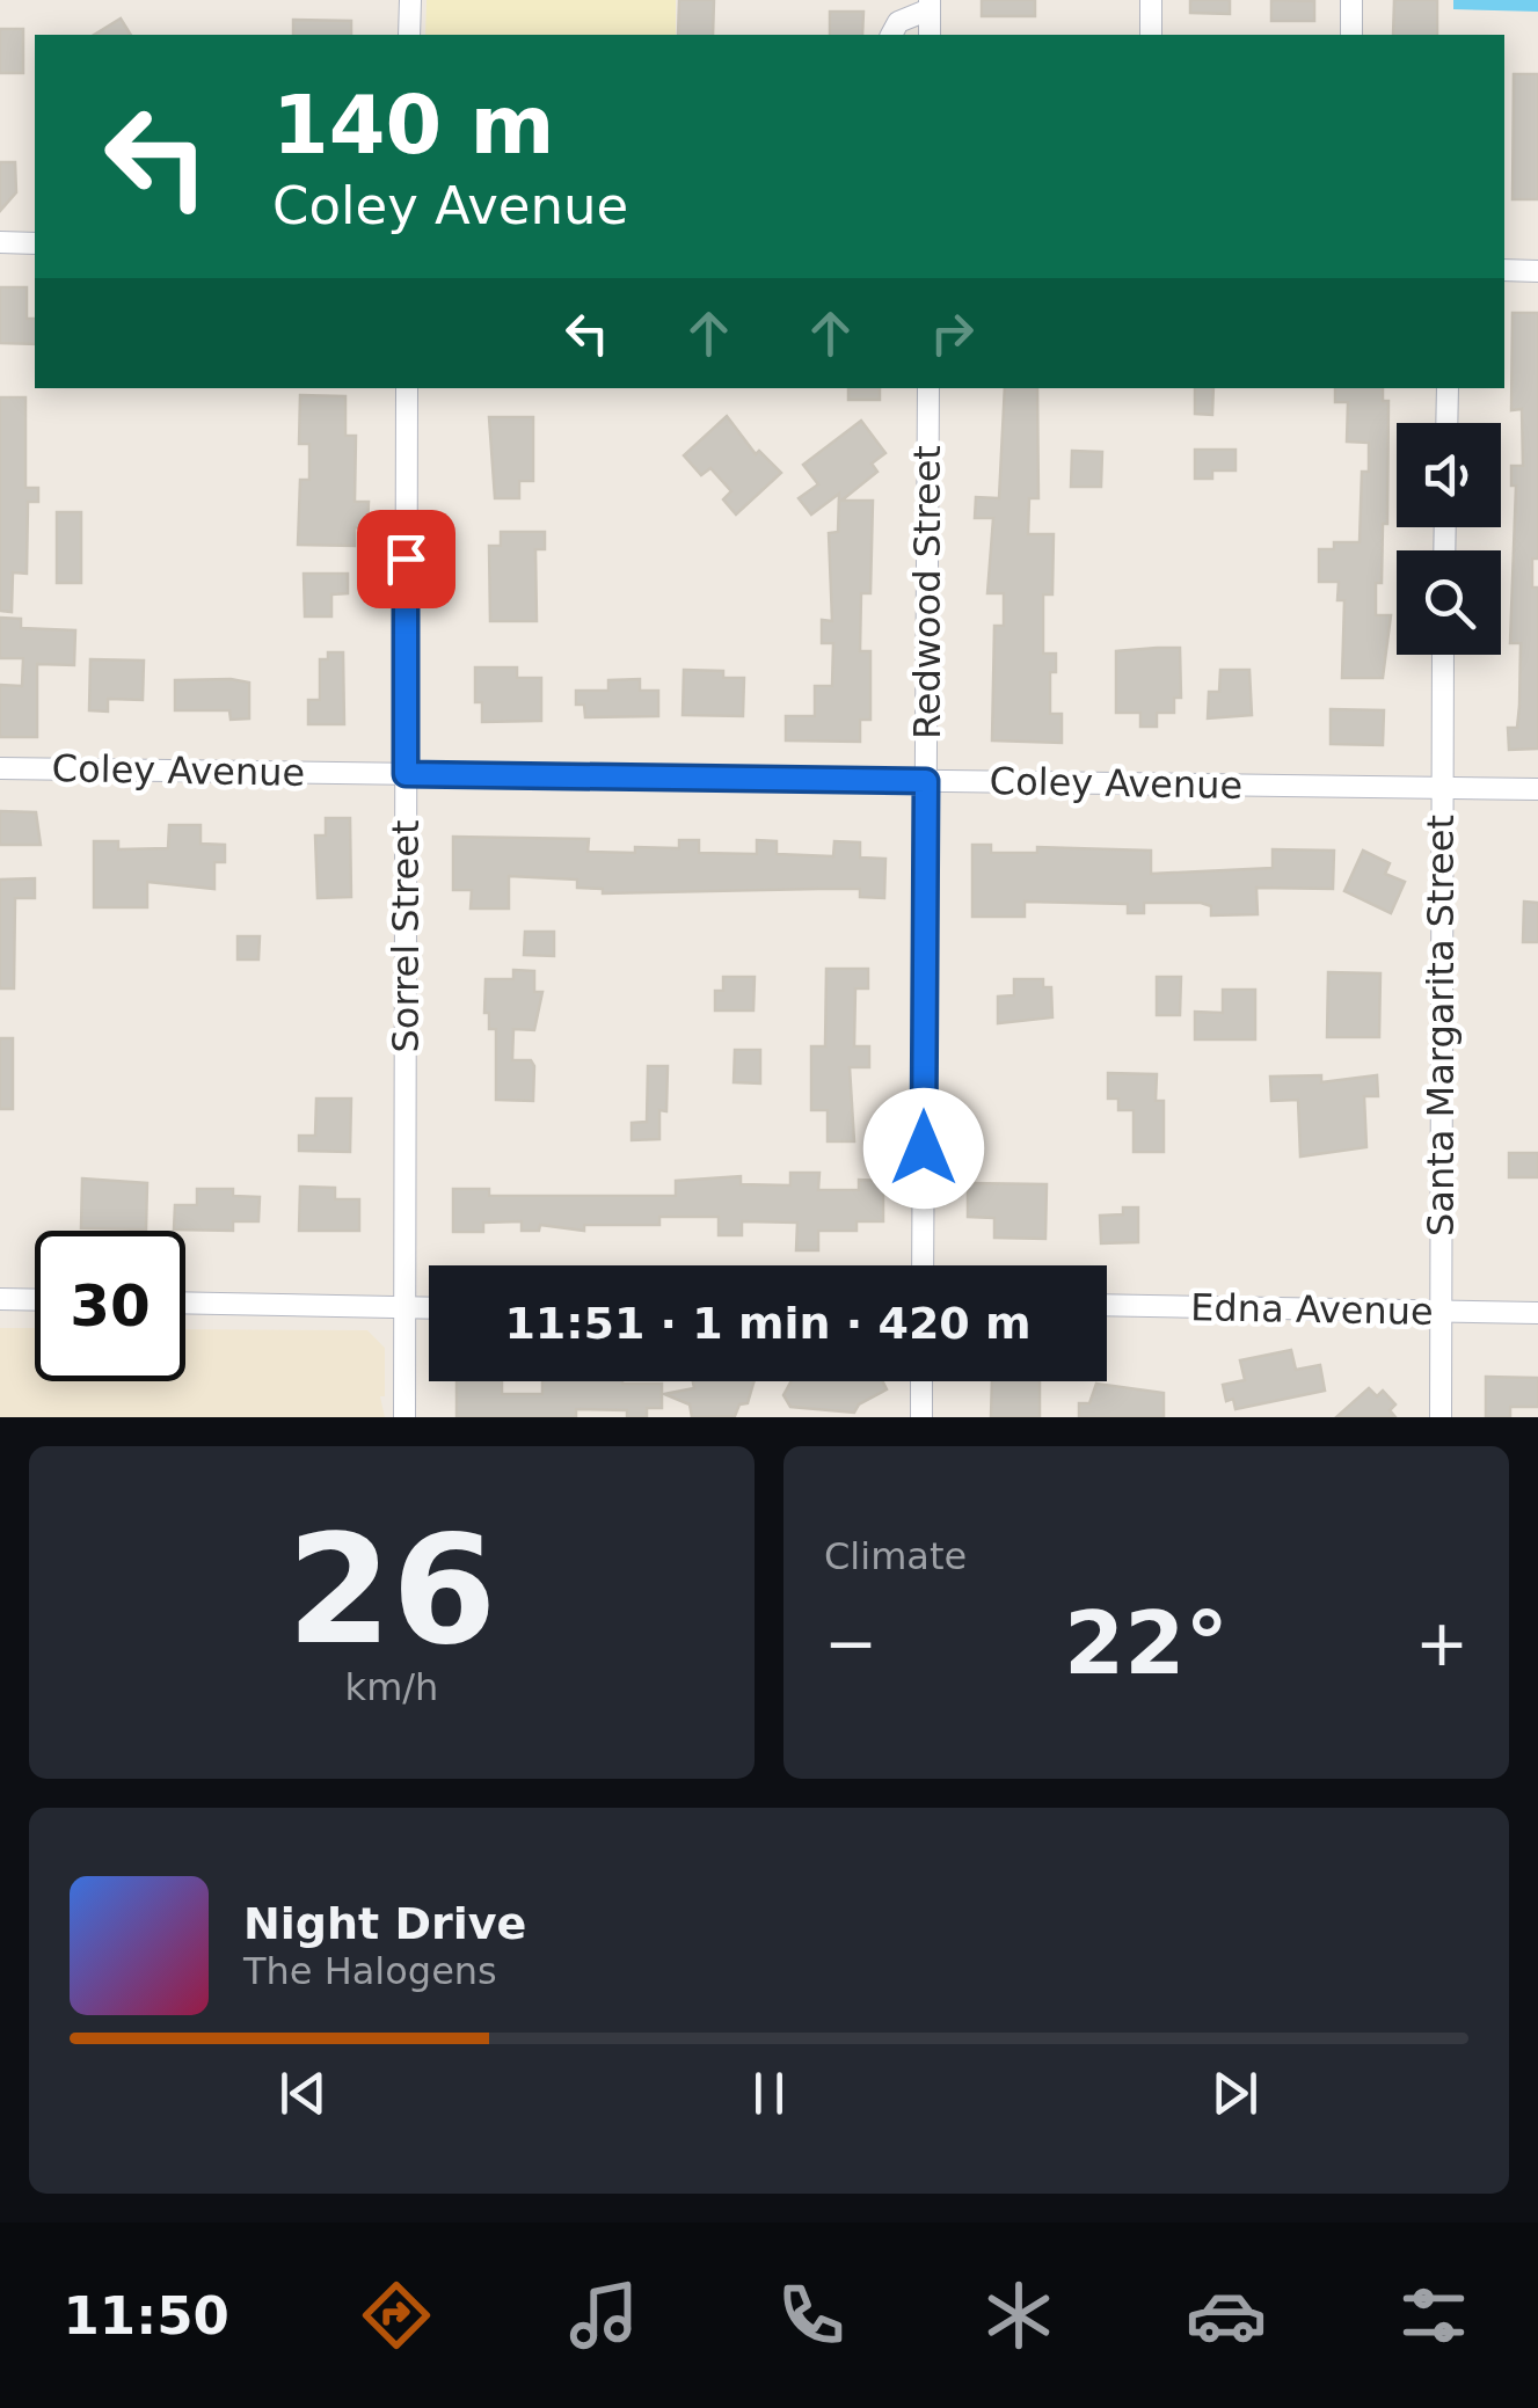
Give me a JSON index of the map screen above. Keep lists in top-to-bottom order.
{
  "streets": {
    "street": [
      "Redwood Street",
      "Coley Avenue",
      "Sorrel Street",
      "Santa Margarita Street",
      "Edna Avenue"
    ]
  },
  "crossings": [
    ["Redwood Street", "Coley Avenue"],
    ["Coley Avenue", "Sorrel Street"],
    ["Coley Avenue", "Santa Margarita Street"],
    ["Santa Margarita Street", "Edna Avenue"]
  ],
  "page": {
    "turn": ["140 m", "Coley Avenue"],
    "limit": "30",
    "trip": "11:51 · 1 min · 420 m",
    "tile": [
      ["26", "km/h"],
      "Climate"
    ],
    "heat": ["−", "22°", "+"],
    "song": ["Night Drive", "The Halogens"],
    "tabs": "11:50"
  }
}
